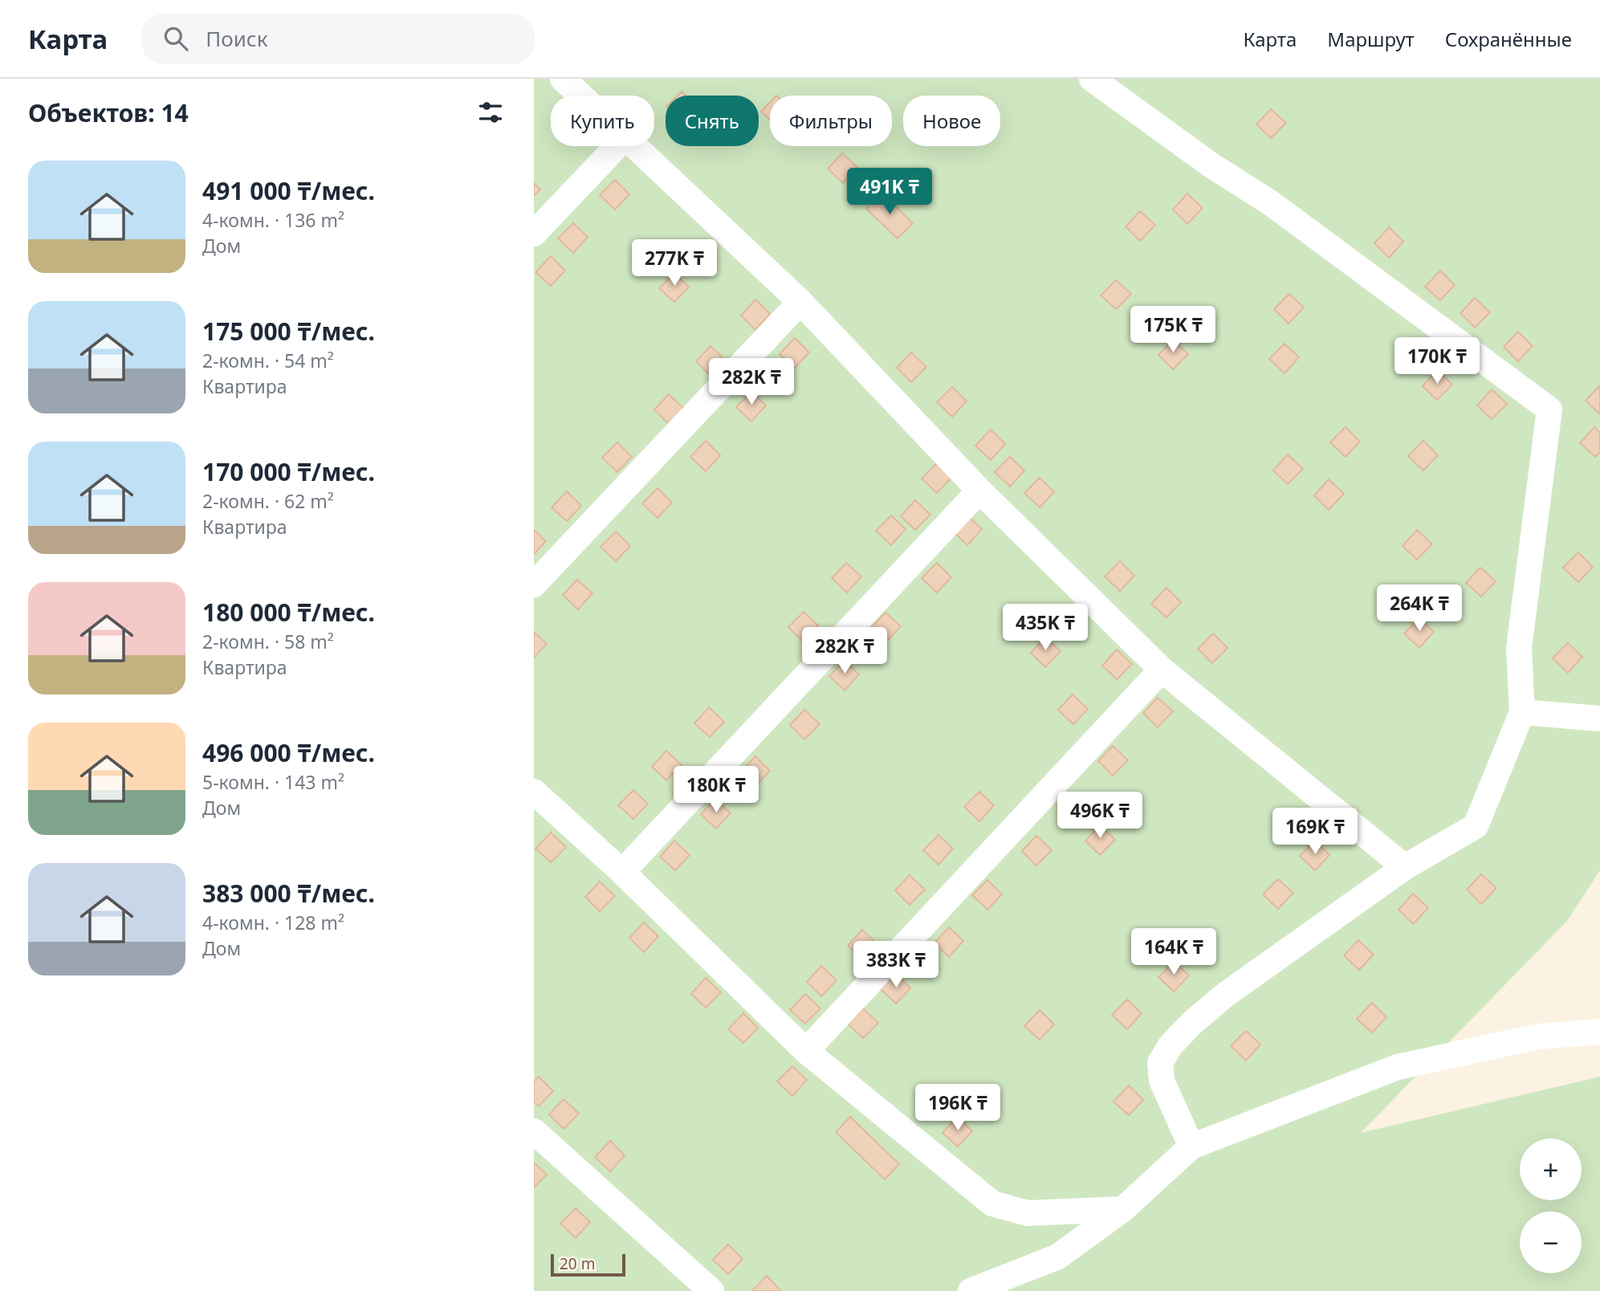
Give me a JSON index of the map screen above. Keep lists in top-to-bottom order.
{
  "scale_bar": "20 m",
  "page": {
    "header": "Карта",
    "search": "Поиск",
    "nav": ["Карта", "Маршрут", "Сохранённые"],
    "heading": "Объектов: 14",
    "chip": [
      "Купить",
      "Снять",
      "Фильтры",
      "Новое"
    ],
    "list": [
      {
        "name": "491 000 ₸/мес.",
        "note": "4-комн. · 136 m² · Дом"
      },
      {
        "name": "175 000 ₸/мес.",
        "note": "2-комн. · 54 m² · Квартира"
      },
      {
        "name": "170 000 ₸/мес.",
        "note": "2-комн. · 62 m² · Квартира"
      },
      {
        "name": "180 000 ₸/мес.",
        "note": "2-комн. · 58 m² · Квартира"
      },
      {
        "name": "496 000 ₸/мес.",
        "note": "5-комн. · 143 m² · Дом"
      },
      {
        "name": "383 000 ₸/мес.",
        "note": "4-комн. · 128 m² · Дом"
      }
    ],
    "price": [
      "491K ₸",
      "277K ₸",
      "175K ₸",
      "170K ₸",
      "282K ₸",
      "264K ₸",
      "435K ₸",
      "282K ₸",
      "180K ₸",
      "496K ₸",
      "169K ₸",
      "164K ₸",
      "383K ₸",
      "196K ₸"
    ],
    "map_buttons": ["+", "−"],
    "scale": "20 m"
  }
}
